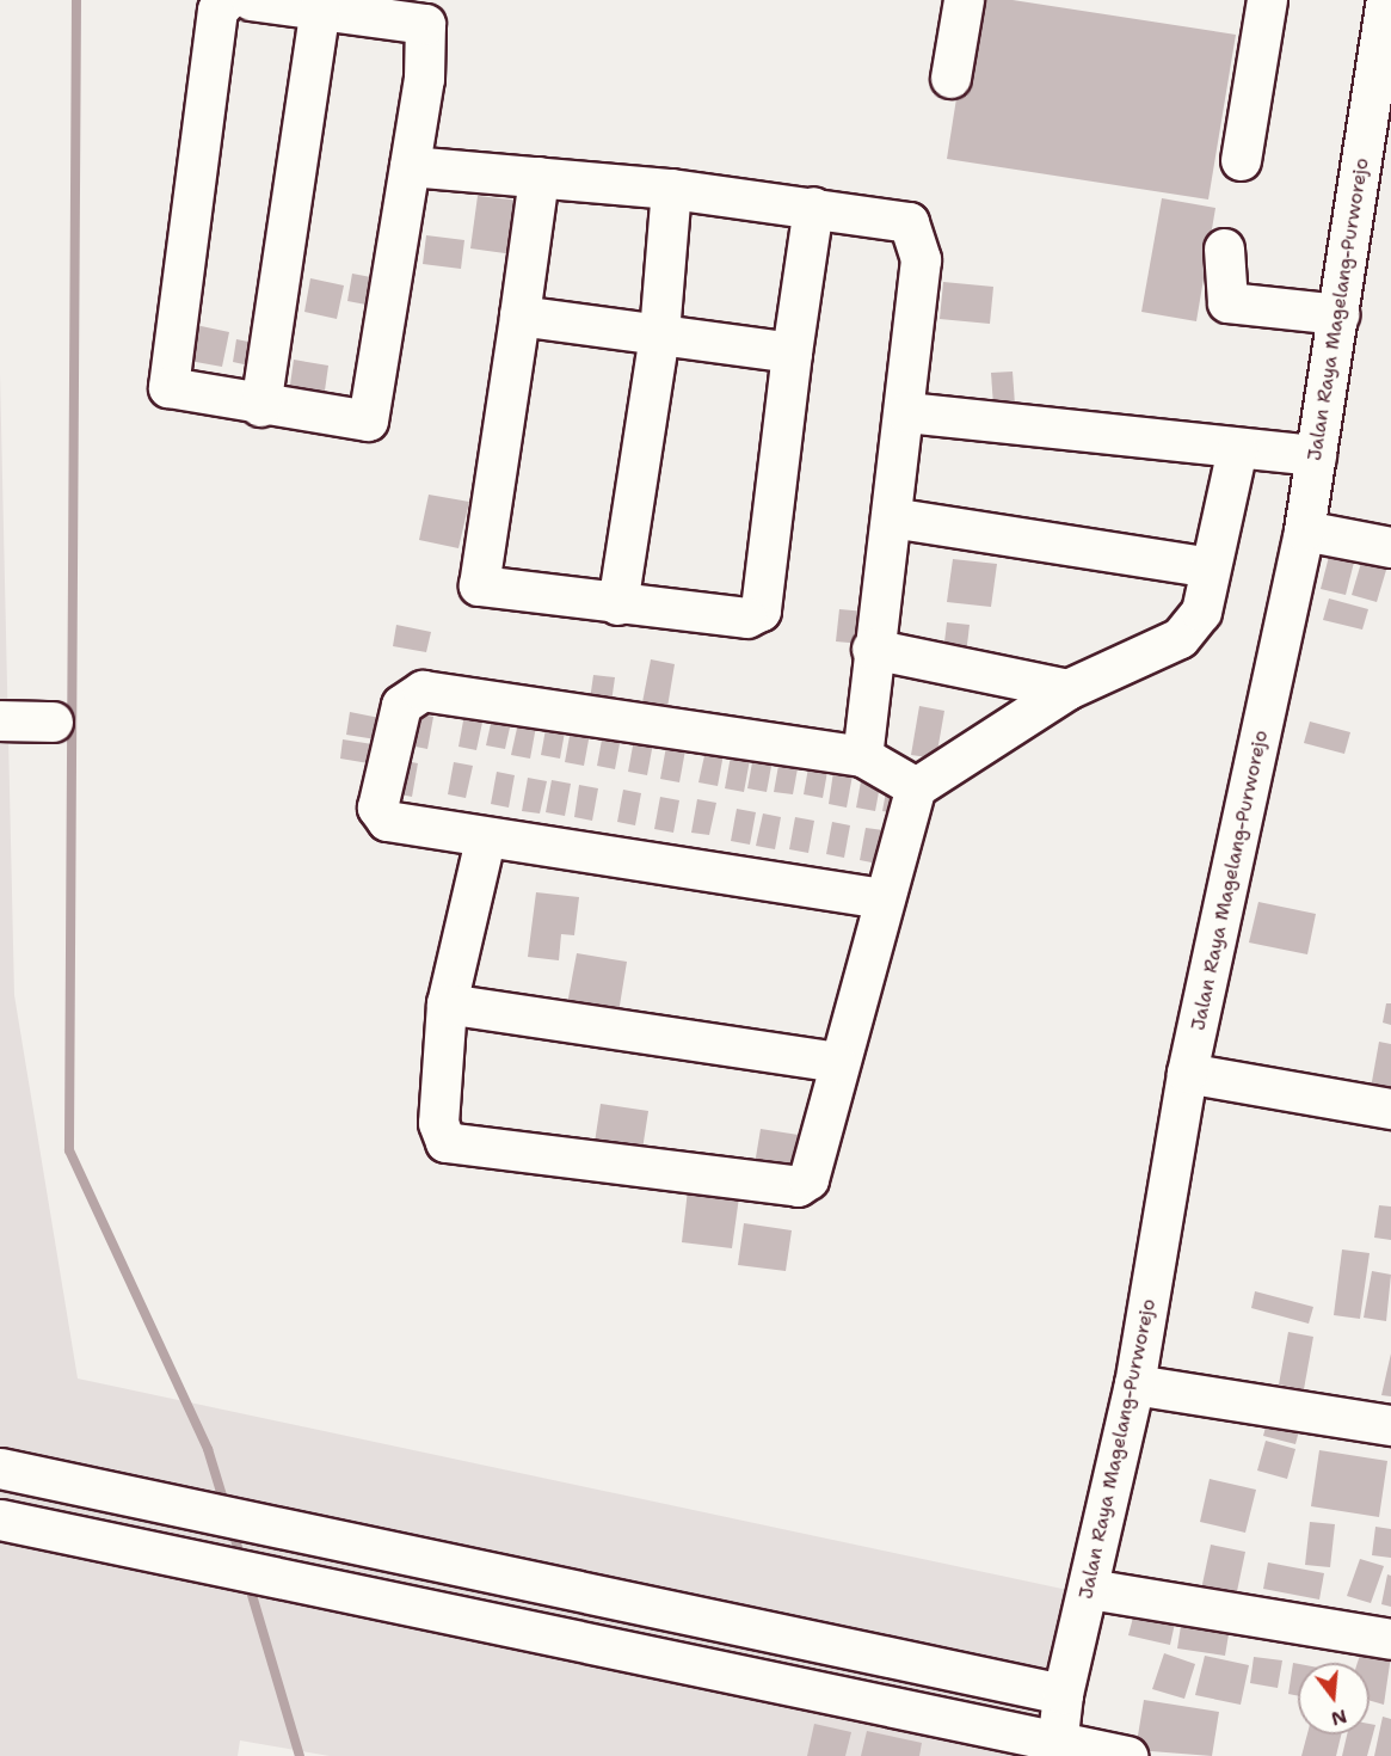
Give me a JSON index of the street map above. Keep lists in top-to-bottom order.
{
  "streets": {
    "street": ["Jalan Raya Magelang-Purworejo"]
  },
  "north": "bottom"
}
